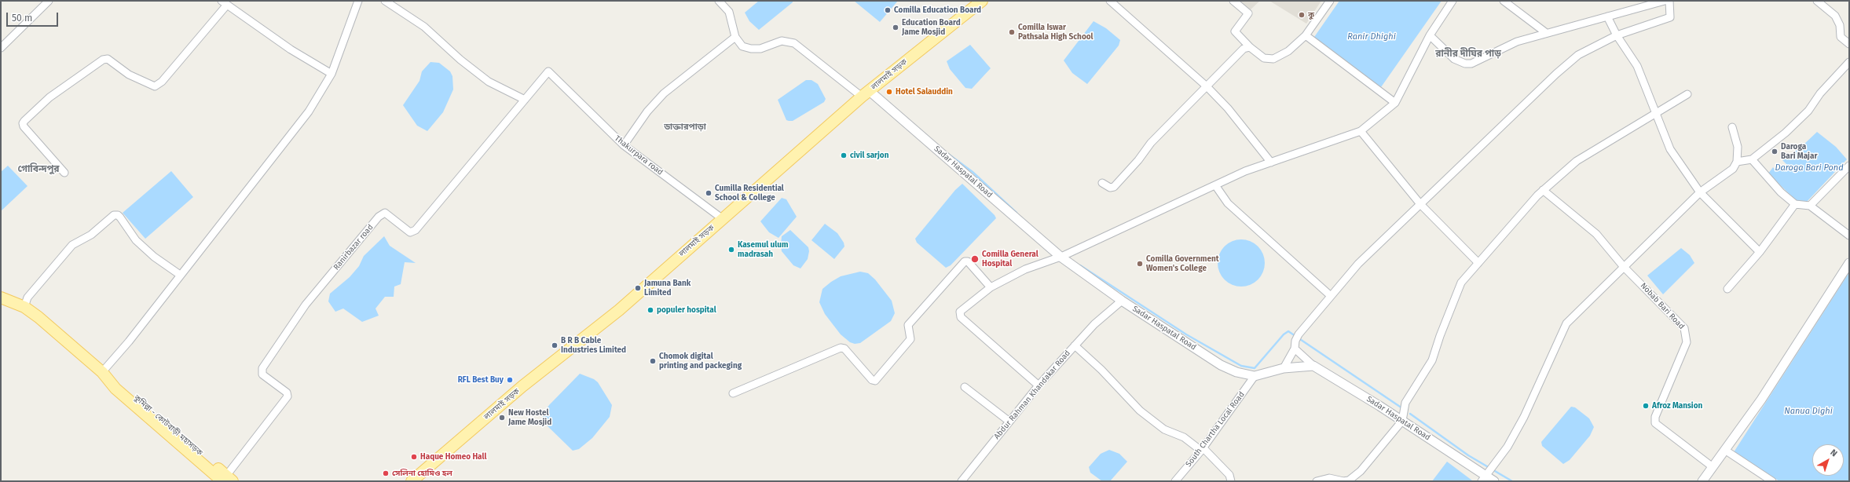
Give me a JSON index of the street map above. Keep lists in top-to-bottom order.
{
  "streets": {
    "main road": ["লালমাই সড়ক", "কুমিল্লা - কোটবাড়ী মহাসড়ক"],
    "street": [
      "Thakurpara road",
      "Sadar Haspatal Road",
      "Ranirbazar road",
      "Nobab Bari Road",
      "Abdur Rahman Khandakar Road",
      "South Chartha Local Road"
    ]
  },
  "crossings": [
    ["লালমাই সড়ক", "Thakurpara road"],
    ["লালমাই সড়ক", "Sadar Haspatal Road"],
    ["Thakurpara road", "Ranirbazar road"],
    ["Sadar Haspatal Road", "Abdur Rahman Khandakar Road"],
    ["Sadar Haspatal Road", "South Chartha Local Road"],
    ["Ranirbazar road", "কুমিল্লা - কোটবাড়ী মহাসড়ক"]
  ],
  "districts": ["রানীর দীঘির পাড়", "ডাক্তারপাড়া", "গোবিন্দপুর"],
  "water": ["Ranir Dhighi", "Daroga Bari Pond", "Nanua Dighi"],
  "places": [
    "Comilla Education Board",
    "কু",
    "Education Board Jame Mosjid",
    "Comilla Iswar Pathsala High School",
    "Hotel Salauddin",
    "Daroga Bari Majar",
    "civil sarjon",
    "Cumilla Residential School & College",
    "Kasemul ulum madrasah",
    "Comilla General Hospital",
    "Comilla Government Women's College",
    "Jamuna Bank Limited",
    "populer hospital",
    "B R B Cable Industries Limited",
    "Chomok digital printing and packeging",
    "RFL Best Buy",
    "Afroz Mansion",
    "New Hostel Jame Mosjid",
    "Haque Homeo Hall",
    "সেলিনা হোমিও হল"
  ],
  "scale_bar": "50 m",
  "north": "top right"
}
